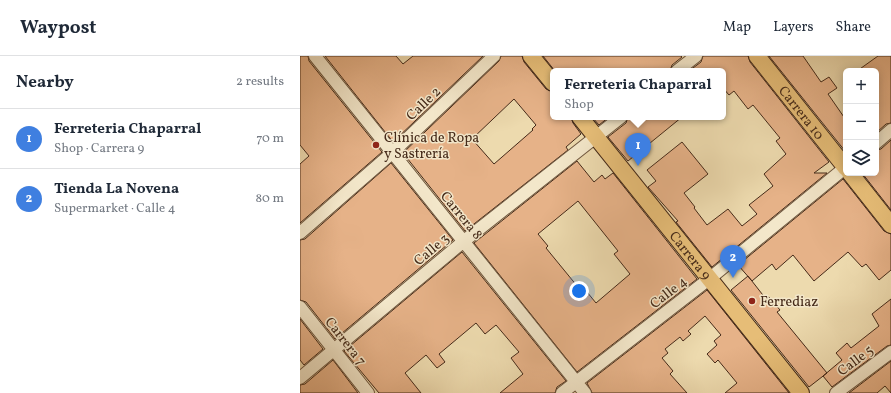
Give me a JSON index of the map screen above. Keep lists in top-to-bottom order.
{
  "streets": {
    "main road": ["Carrera 10", "Carrera 9"],
    "street": [
      "Calle 2",
      "Carrera 8",
      "Calle 3",
      "Calle 4",
      "Carrera 7",
      "Calle 5"
    ]
  },
  "crossings": [
    ["Calle 2", "Carrera 8"],
    ["Carrera 8", "Calle 3"],
    ["Carrera 8", "Calle 4"],
    ["Calle 3", "Carrera 9"],
    ["Calle 3", "Carrera 7"],
    ["Carrera 9", "Calle 4"]
  ],
  "places": ["Clínica de Ropa y Sastrería", "Ferrediaz"],
  "page": {
    "header": "Waypost",
    "nav": ["Map", "Layers", "Share"],
    "heading": ["Nearby", "2 results"],
    "map_buttons": ["+", "−"],
    "popup": ["Ferreteria Chaparral", "Shop"],
    "list": [
      {
        "mark": "1",
        "name": "Ferreteria Chaparral",
        "note": "Shop · Carrera 9",
        "value": "70 m"
      },
      {
        "mark": "2",
        "name": "Tienda La Novena",
        "note": "Supermarket · Calle 4",
        "value": "80 m"
      }
    ],
    "pins": ["1", "2"]
  }
}
